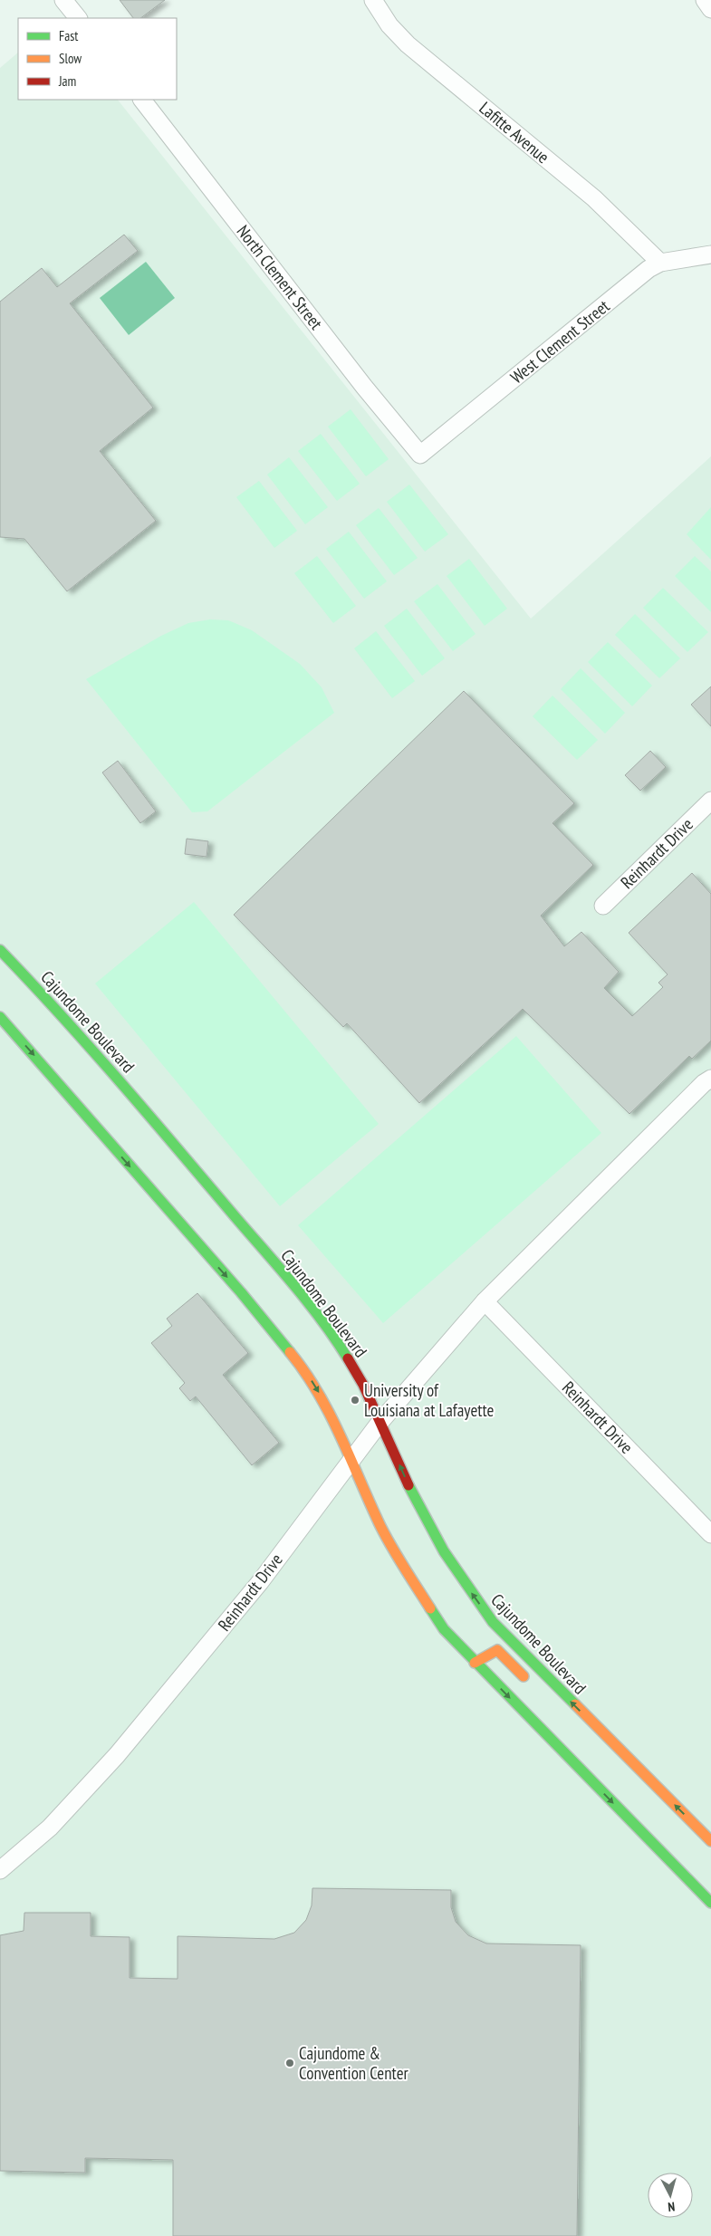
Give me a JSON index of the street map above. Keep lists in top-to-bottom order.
{
  "streets": {
    "street": [
      "Lafitte Avenue",
      "North Clement Street",
      "West Clement Street",
      "Reinhardt Drive",
      "Cajundome Boulevard"
    ]
  },
  "crossings": [
    ["Lafitte Avenue", "West Clement Street"],
    ["North Clement Street", "West Clement Street"],
    ["Reinhardt Drive", "Cajundome Boulevard"]
  ],
  "places": ["University of Louisiana at Lafayette", "Cajundome & Convention Center"],
  "legend": ["Fast", "Slow", "Jam"],
  "north": "bottom"
}
